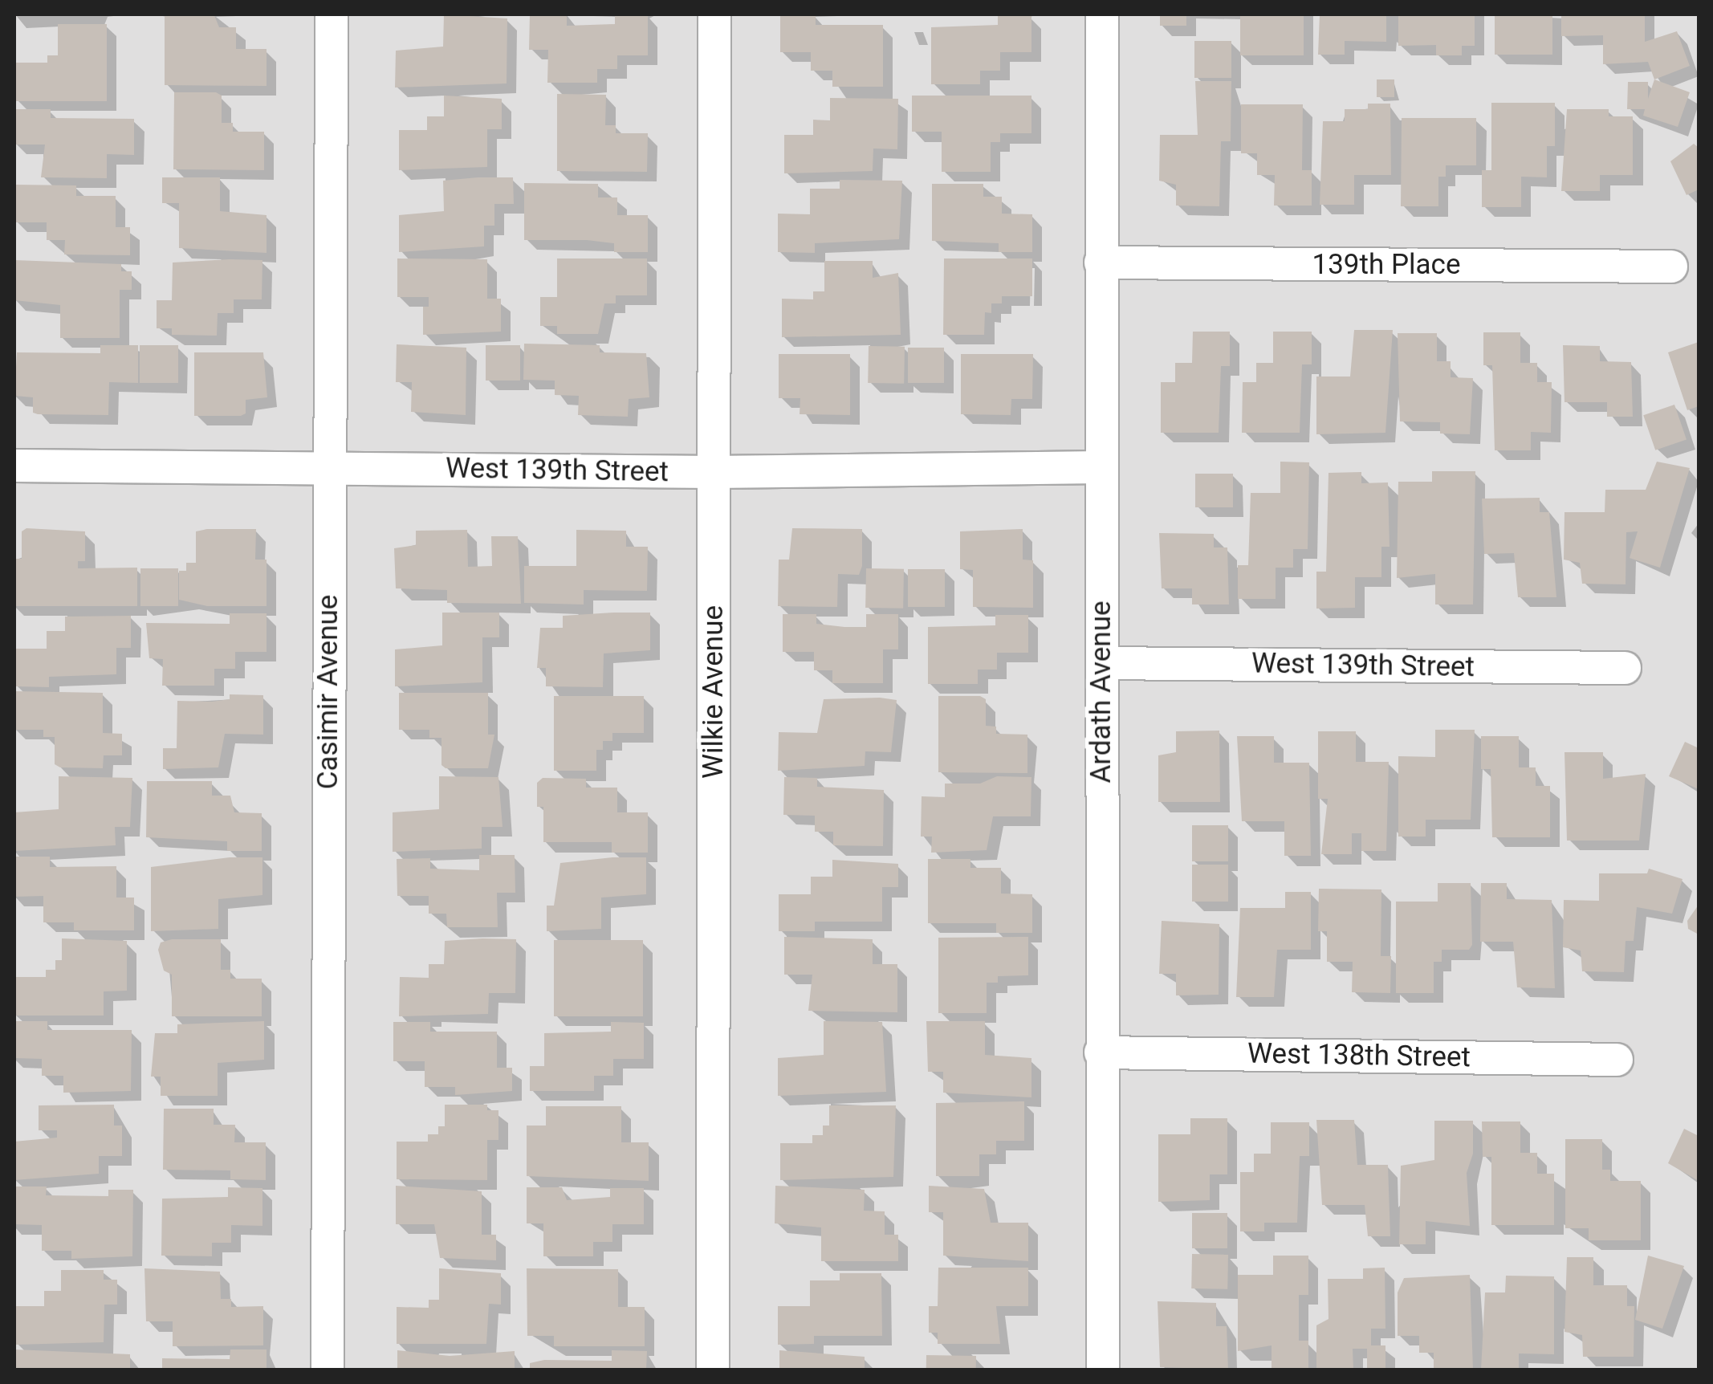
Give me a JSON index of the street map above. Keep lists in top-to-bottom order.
{
  "streets": {
    "street": [
      "139th Place",
      "West 139th Street",
      "Casimir Avenue",
      "Wilkie Avenue",
      "Ardath Avenue",
      "West 138th Street"
    ]
  },
  "crossings": [
    ["139th Place", "Ardath Avenue"],
    ["West 139th Street", "Casimir Avenue"],
    ["West 139th Street", "Wilkie Avenue"],
    ["West 139th Street", "Ardath Avenue"],
    ["Ardath Avenue", "West 138th Street"]
  ]
}
